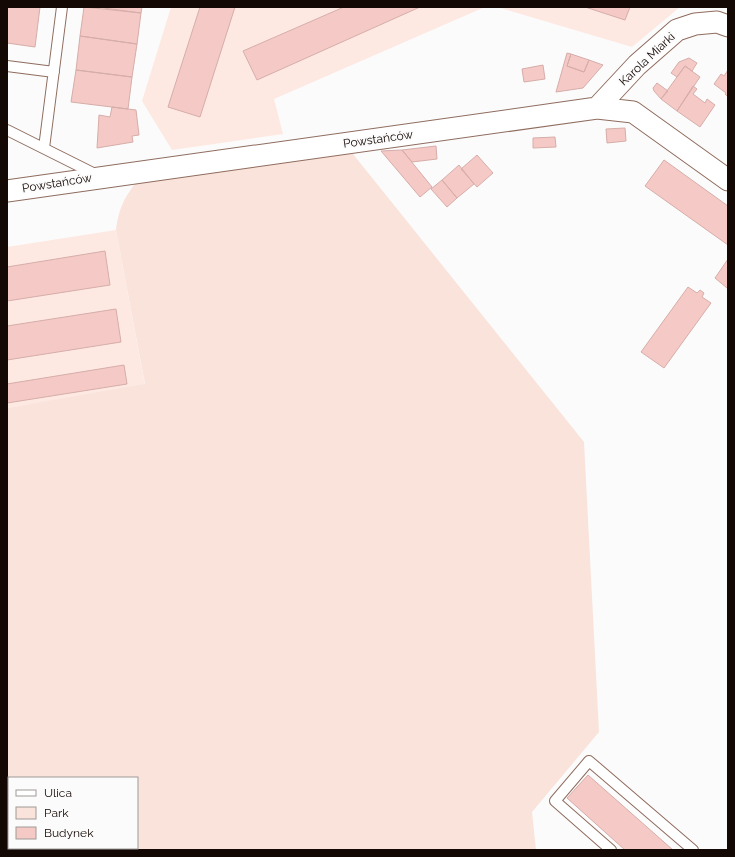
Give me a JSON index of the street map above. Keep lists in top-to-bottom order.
{
  "streets": {
    "street": ["Karola Miarki", "Powstańców"]
  },
  "crossings": [
    ["Karola Miarki", "Powstańców"]
  ],
  "legend": ["Ulica", "Park", "Budynek"]
}
